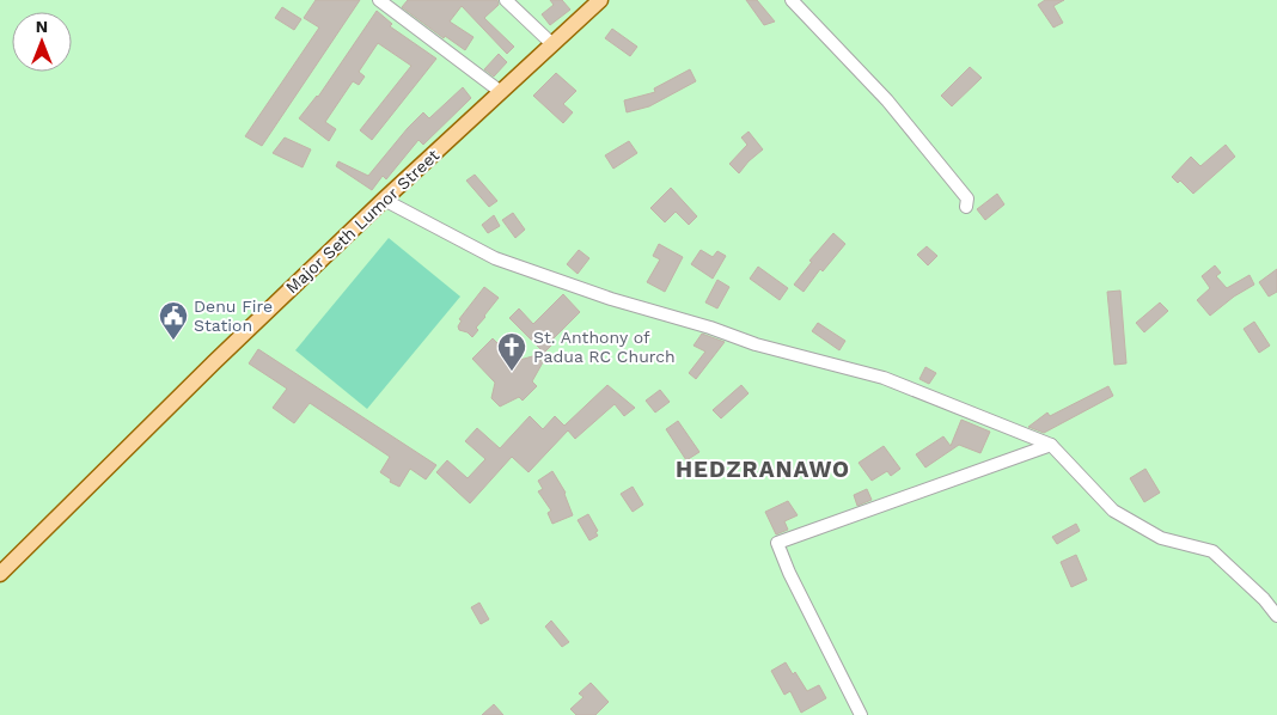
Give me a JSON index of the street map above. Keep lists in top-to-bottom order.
{
  "streets": {
    "main road": ["Major Seth Lumor Street"]
  },
  "districts": ["HEDZRANAWO"],
  "places": {
    "public building": ["Denu Fire Station"],
    "church": ["St. Anthony of Padua RC Church"]
  },
  "north": "top"
}
